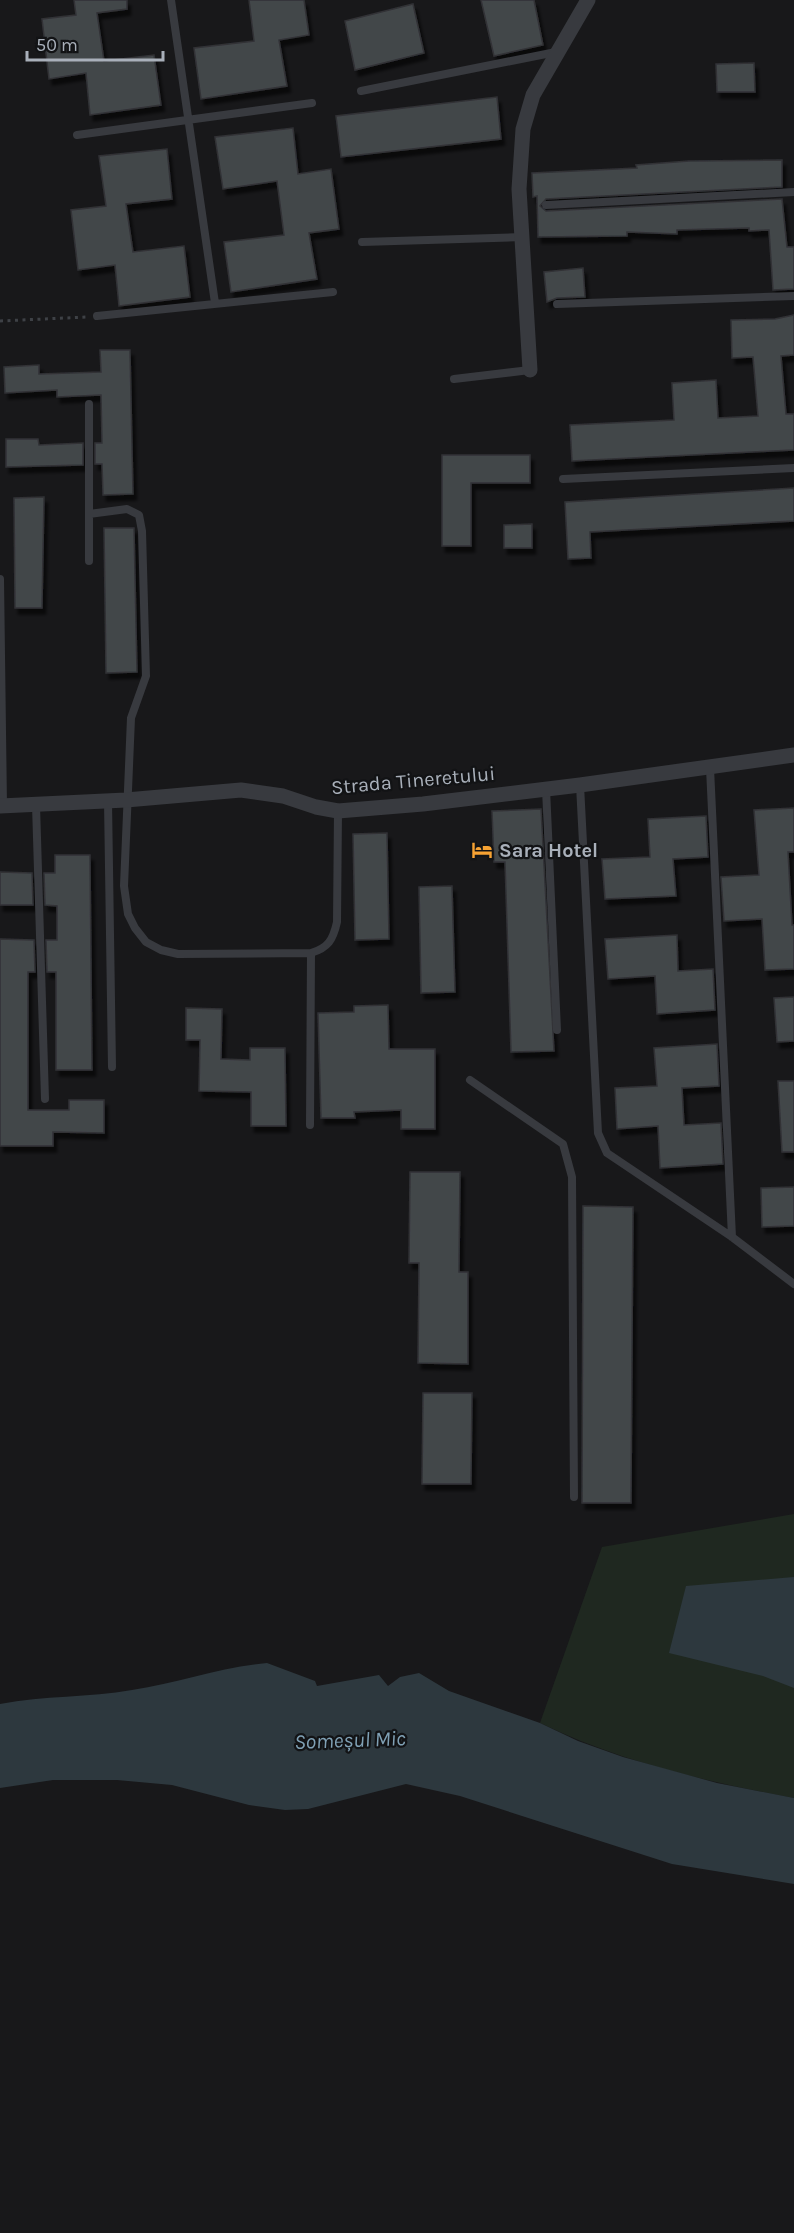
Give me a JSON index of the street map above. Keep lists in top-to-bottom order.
{
  "streets": {
    "street": ["Strada Tineretului"]
  },
  "water": ["Someșul Mic"],
  "places": {
    "hotel": ["Sara Hotel"]
  },
  "scale_bar": "50 m"
}
